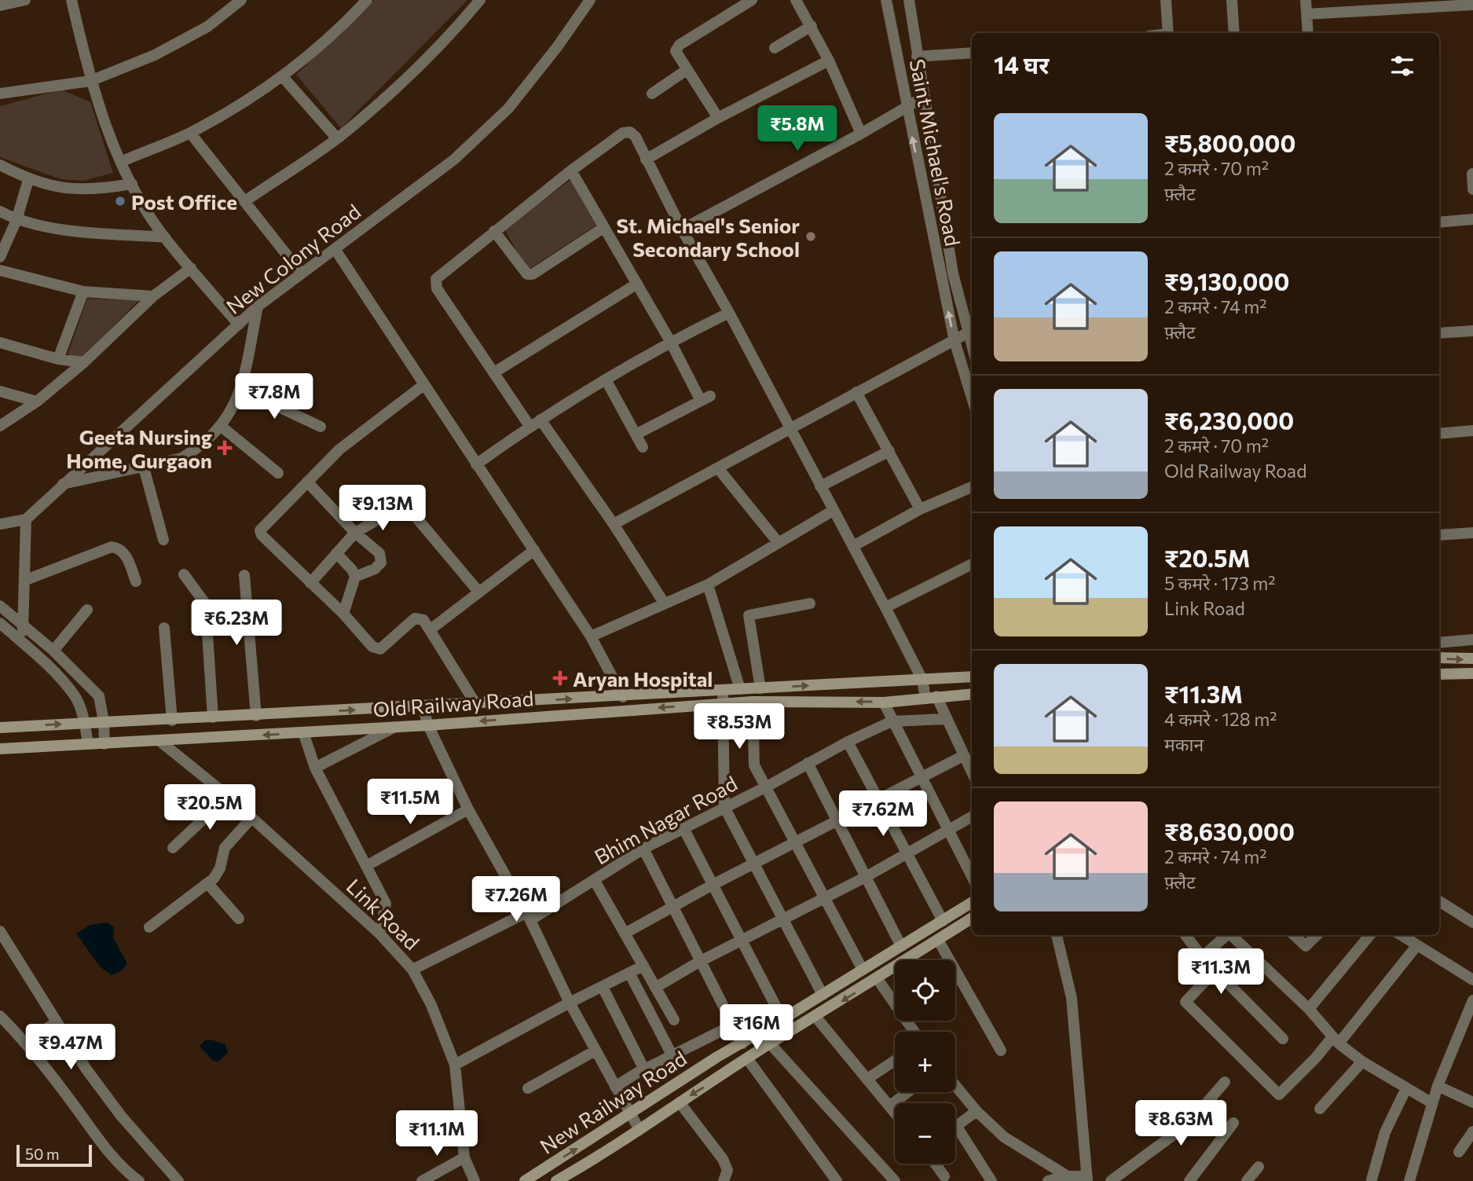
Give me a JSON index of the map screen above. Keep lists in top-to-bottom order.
{
  "streets": {
    "main road": ["Old Railway Road", "New Railway Road"],
    "street": [
      "Saint Michael's Road",
      "New Colony Road",
      "Bhim Nagar Road",
      "Link Road"
    ]
  },
  "crossings": [
    ["Old Railway Road", "Link Road"],
    ["Bhim Nagar Road", "Link Road"]
  ],
  "places": {
    "other": ["Post Office", "St. Michael's Senior Secondary School"],
    "health": ["Geeta Nursing Home, Gurgaon", "Aryan Hospital"]
  },
  "scale_bar": "50 m",
  "page": {
    "heading": "14 घर",
    "list": [
      {
        "name": "₹5,800,000",
        "note": "2 कमरे · 70 m² · फ़्लैट"
      },
      {
        "name": "₹9,130,000",
        "note": "2 कमरे · 74 m² · फ़्लैट"
      },
      {
        "name": "₹6,230,000",
        "note": "2 कमरे · 70 m² · Old Railway Road"
      },
      {
        "name": "₹20.5M",
        "note": "5 कमरे · 173 m² · Link Road"
      },
      {
        "name": "₹11.3M",
        "note": "4 कमरे · 128 m² · मकान"
      },
      {
        "name": "₹8,630,000",
        "note": "2 कमरे · 74 m² · फ़्लैट"
      }
    ],
    "price": [
      "₹5.8M",
      "₹7.8M",
      "₹9.13M",
      "₹6.23M",
      "₹8.53M",
      "₹11.5M",
      "₹20.5M",
      "₹7.62M",
      "₹7.26M",
      "₹11.3M",
      "₹16M",
      "₹9.47M",
      "₹8.63M",
      "₹11.1M"
    ],
    "map_buttons": ["+", "−"],
    "scale": "50 m"
  }
}
